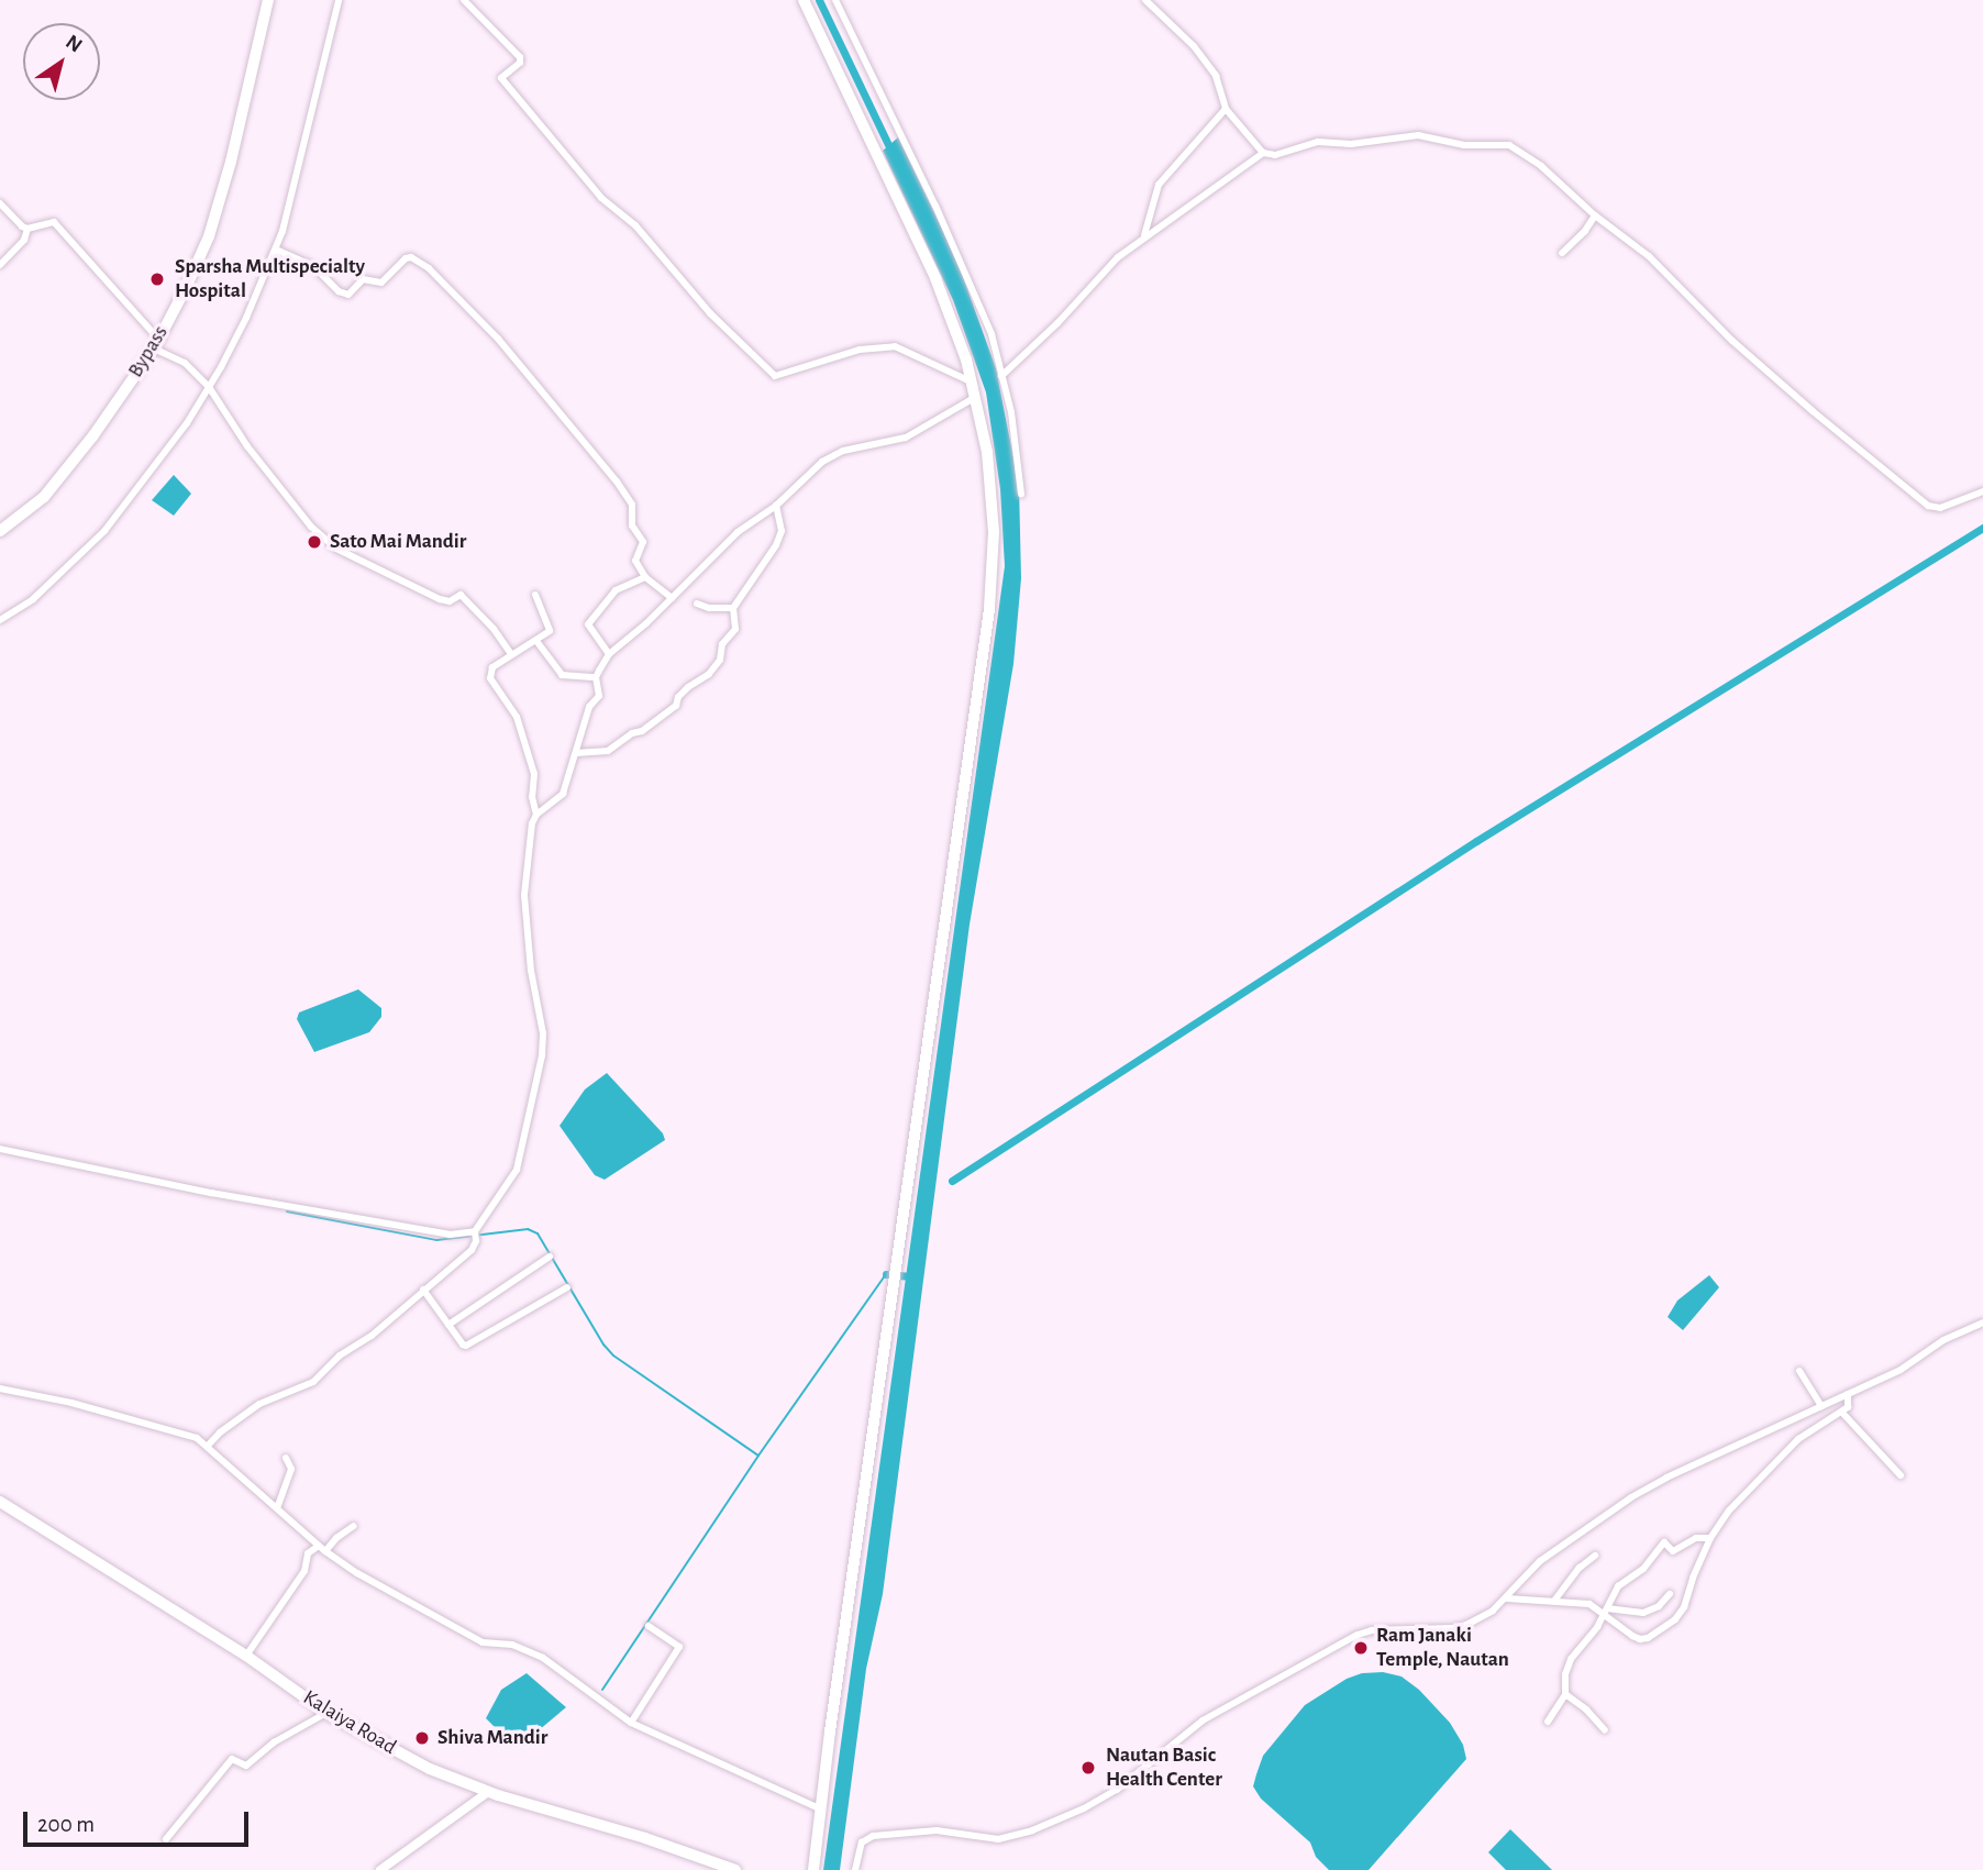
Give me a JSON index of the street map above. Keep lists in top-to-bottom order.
{
  "streets": {
    "main road": ["Bypass", "Kalaiya Road"]
  },
  "places": [
    "Sparsha Multispecialty Hospital",
    "Sato Mai Mandir",
    "Ram Janaki Temple, Nautan",
    "Shiva Mandir",
    "Nautan Basic Health Center"
  ],
  "scale_bar": "200 m",
  "north": "top right"
}
